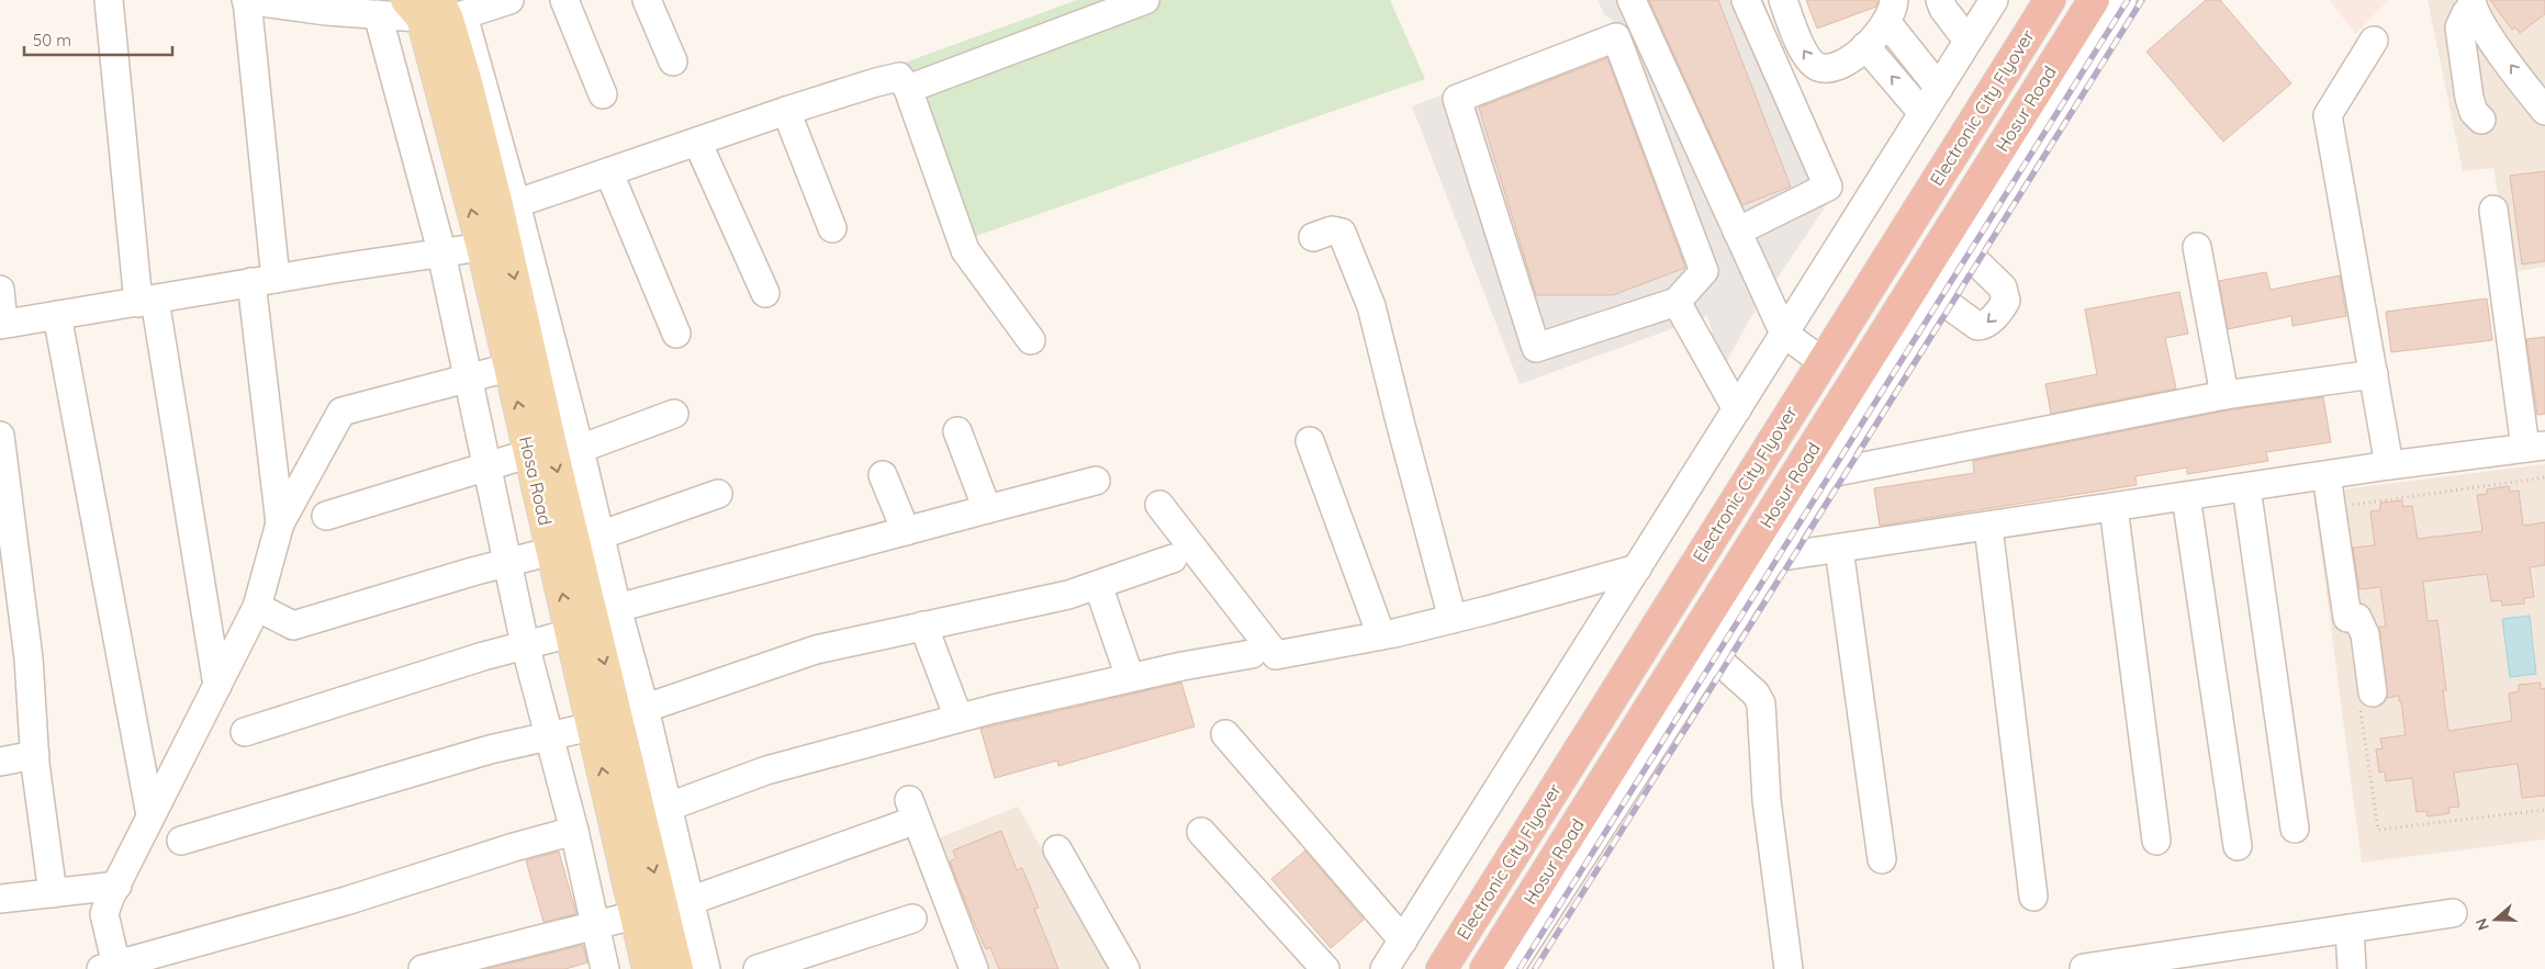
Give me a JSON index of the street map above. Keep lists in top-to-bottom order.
{
  "streets": {
    "highway": ["Electronic City Flyover", "Hosur Road"],
    "main road": ["Hosa Road"]
  },
  "scale_bar": "50 m",
  "north": "left"
}
